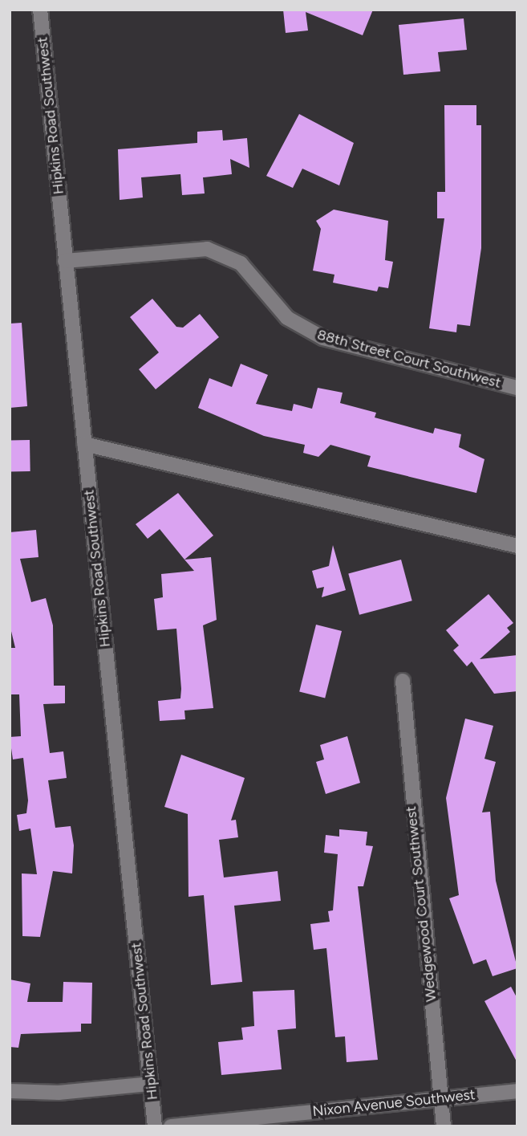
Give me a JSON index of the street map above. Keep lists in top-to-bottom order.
{
  "streets": {
    "street": [
      "Hipkins Road Southwest",
      "88th Street Court Southwest",
      "Wedgewood Court Southwest",
      "Nixon Avenue Southwest"
    ]
  },
  "crossings": [
    ["Hipkins Road Southwest", "88th Street Court Southwest"],
    ["Wedgewood Court Southwest", "Nixon Avenue Southwest"]
  ]
}
